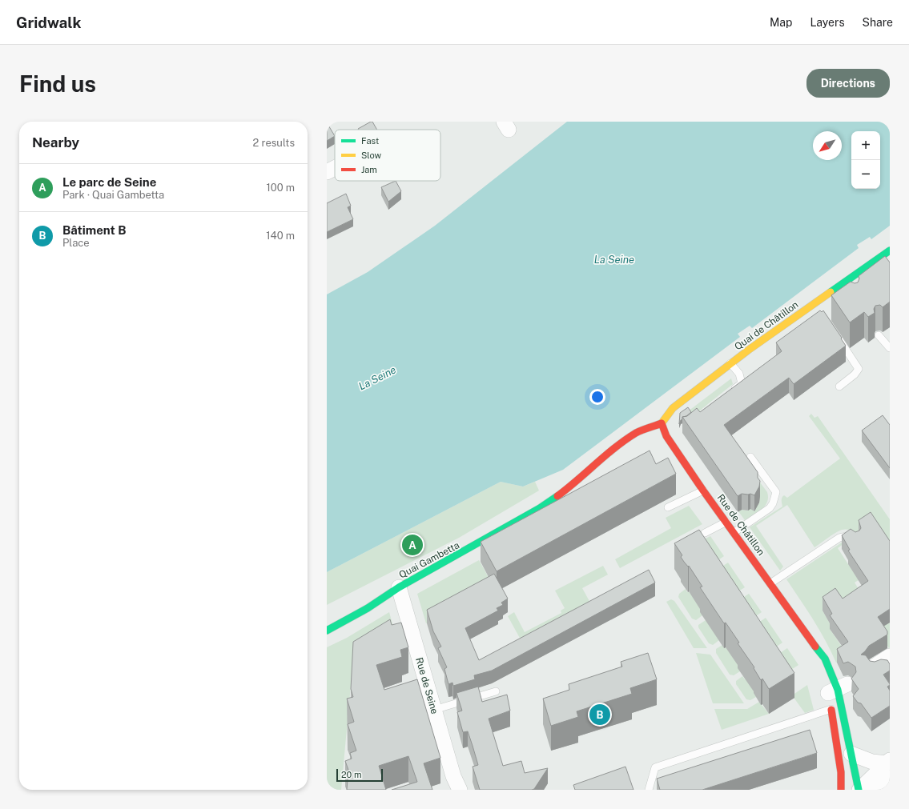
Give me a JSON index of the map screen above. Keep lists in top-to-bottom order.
{
  "streets": {
    "main road": ["Quai de Châtillon", "Rue de Châtillon", "Quai Gambetta"],
    "street": ["Rue de Seine"]
  },
  "crossings": [
    ["Quai de Châtillon", "Rue de Châtillon"],
    ["Quai de Châtillon", "Quai Gambetta"],
    ["Rue de Châtillon", "Quai Gambetta"],
    ["Quai Gambetta", "Rue de Seine"]
  ],
  "water": ["La Seine"],
  "legend": ["Fast", "Slow", "Jam"],
  "scale_bar": "20 m",
  "north": "bottom left",
  "page": {
    "header": "Gridwalk",
    "nav": ["Map", "Layers", "Share"],
    "buttons": "Directions",
    "title": "Find us",
    "heading": ["Nearby", "2 results"],
    "map_buttons": ["+", "−"],
    "list": [
      {
        "mark": "A",
        "name": "Le parc de Seine",
        "note": "Park · Quai Gambetta",
        "value": "100 m"
      },
      {
        "mark": "B",
        "name": "Bâtiment B",
        "note": "Place",
        "value": "140 m"
      }
    ],
    "pins": ["A", "B"],
    "scale": "20 m"
  }
}
